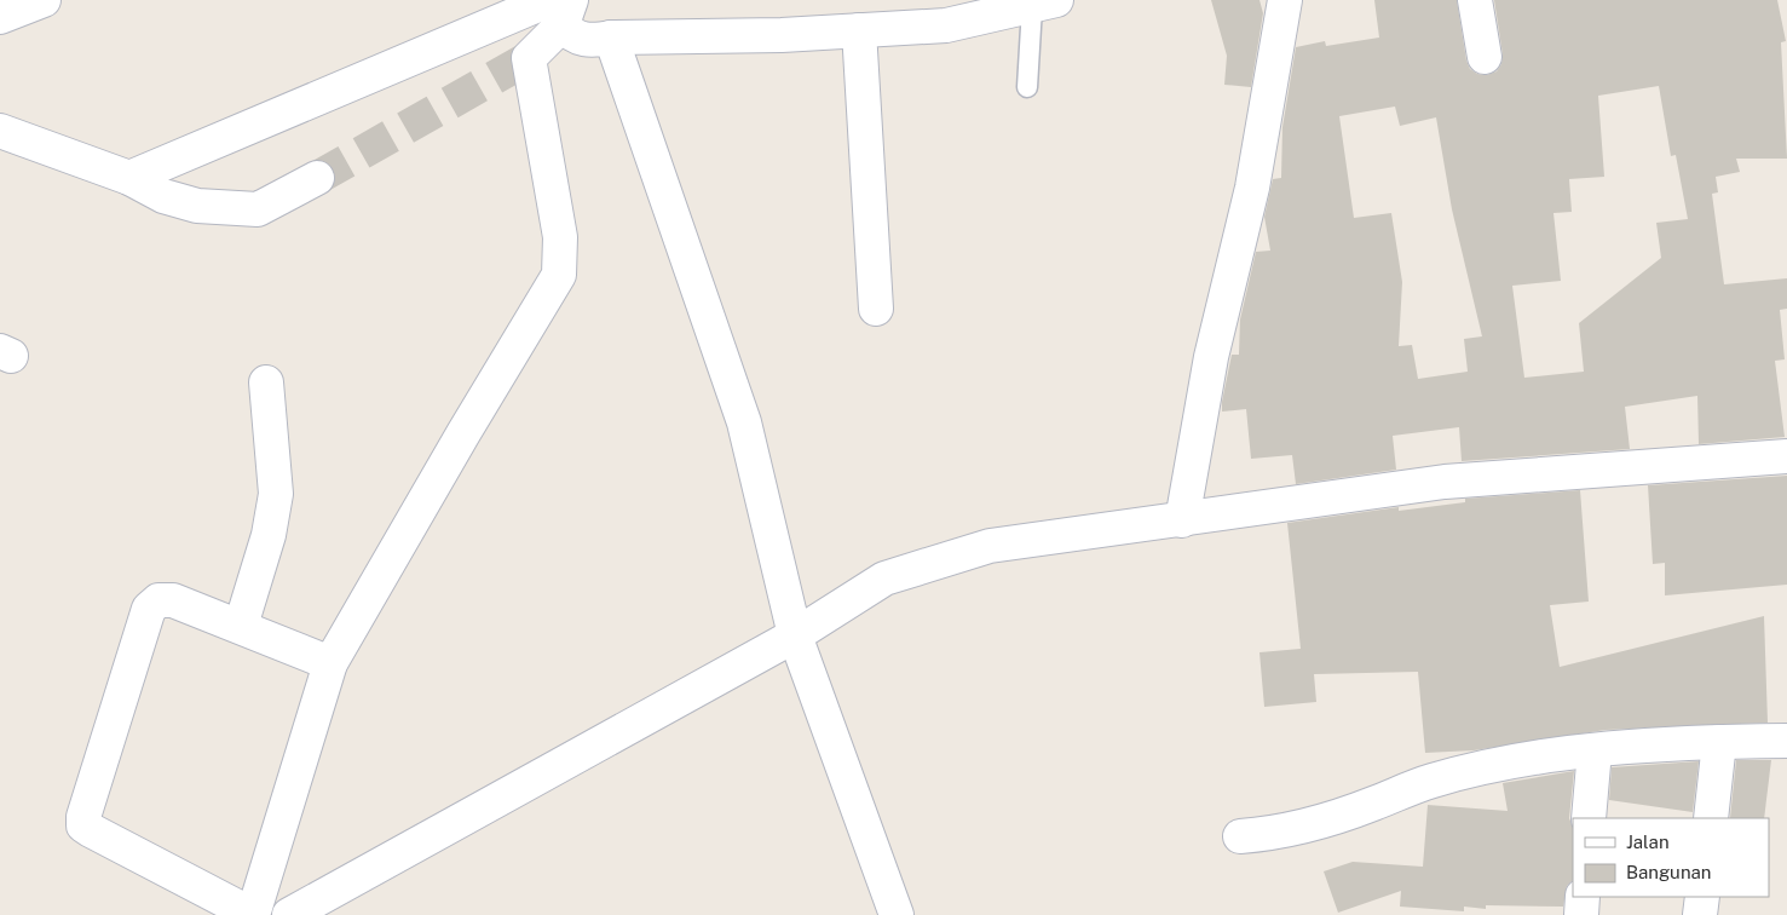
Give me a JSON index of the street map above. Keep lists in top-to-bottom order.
{
  "legend": ["Jalan", "Bangunan"]
}
